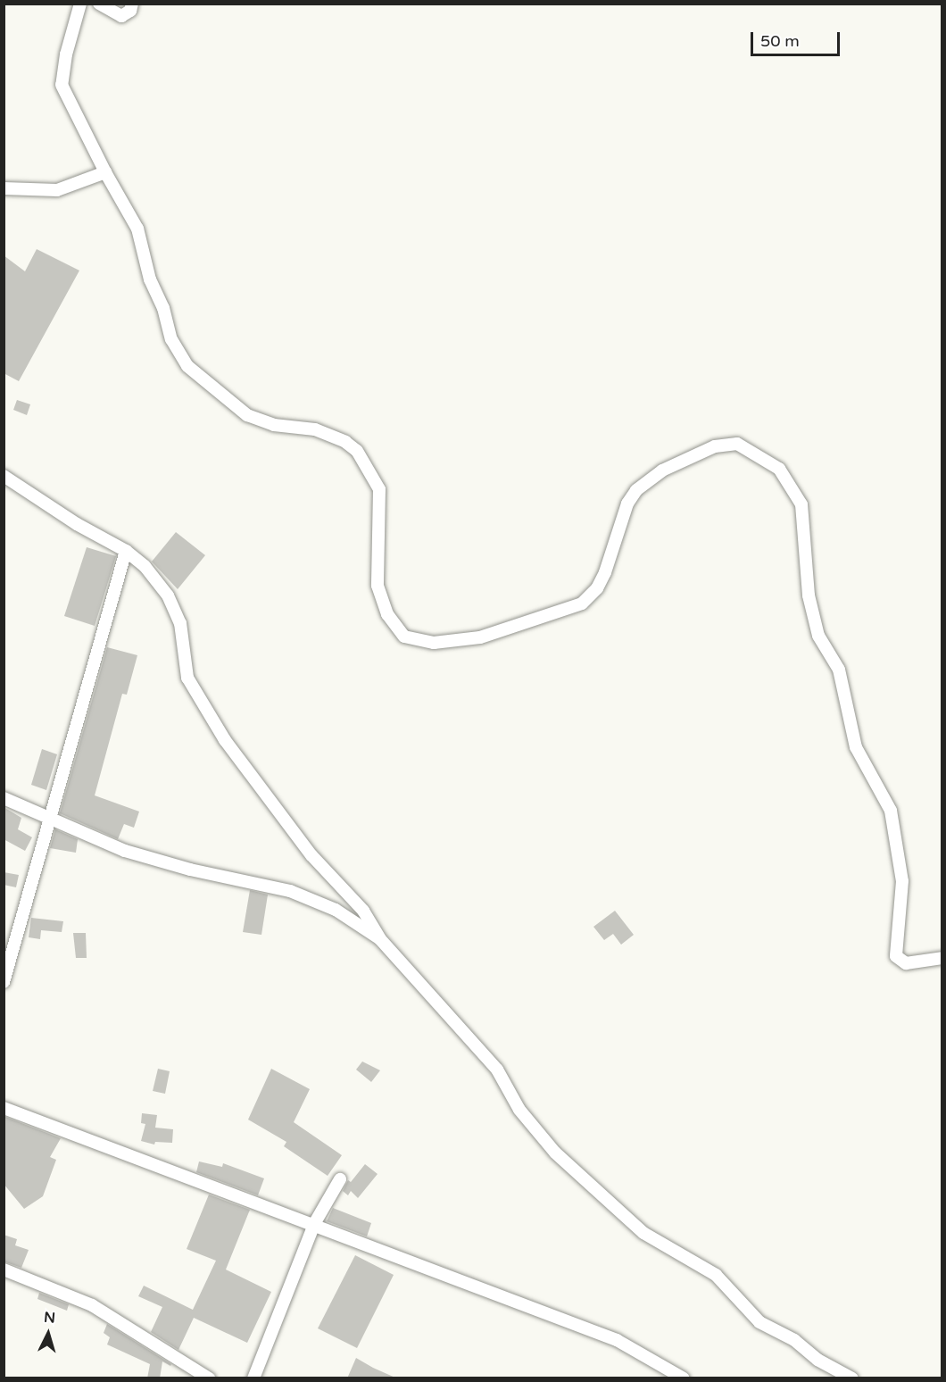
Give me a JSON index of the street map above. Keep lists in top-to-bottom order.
{
  "scale_bar": "50 m",
  "north": "top"
}
